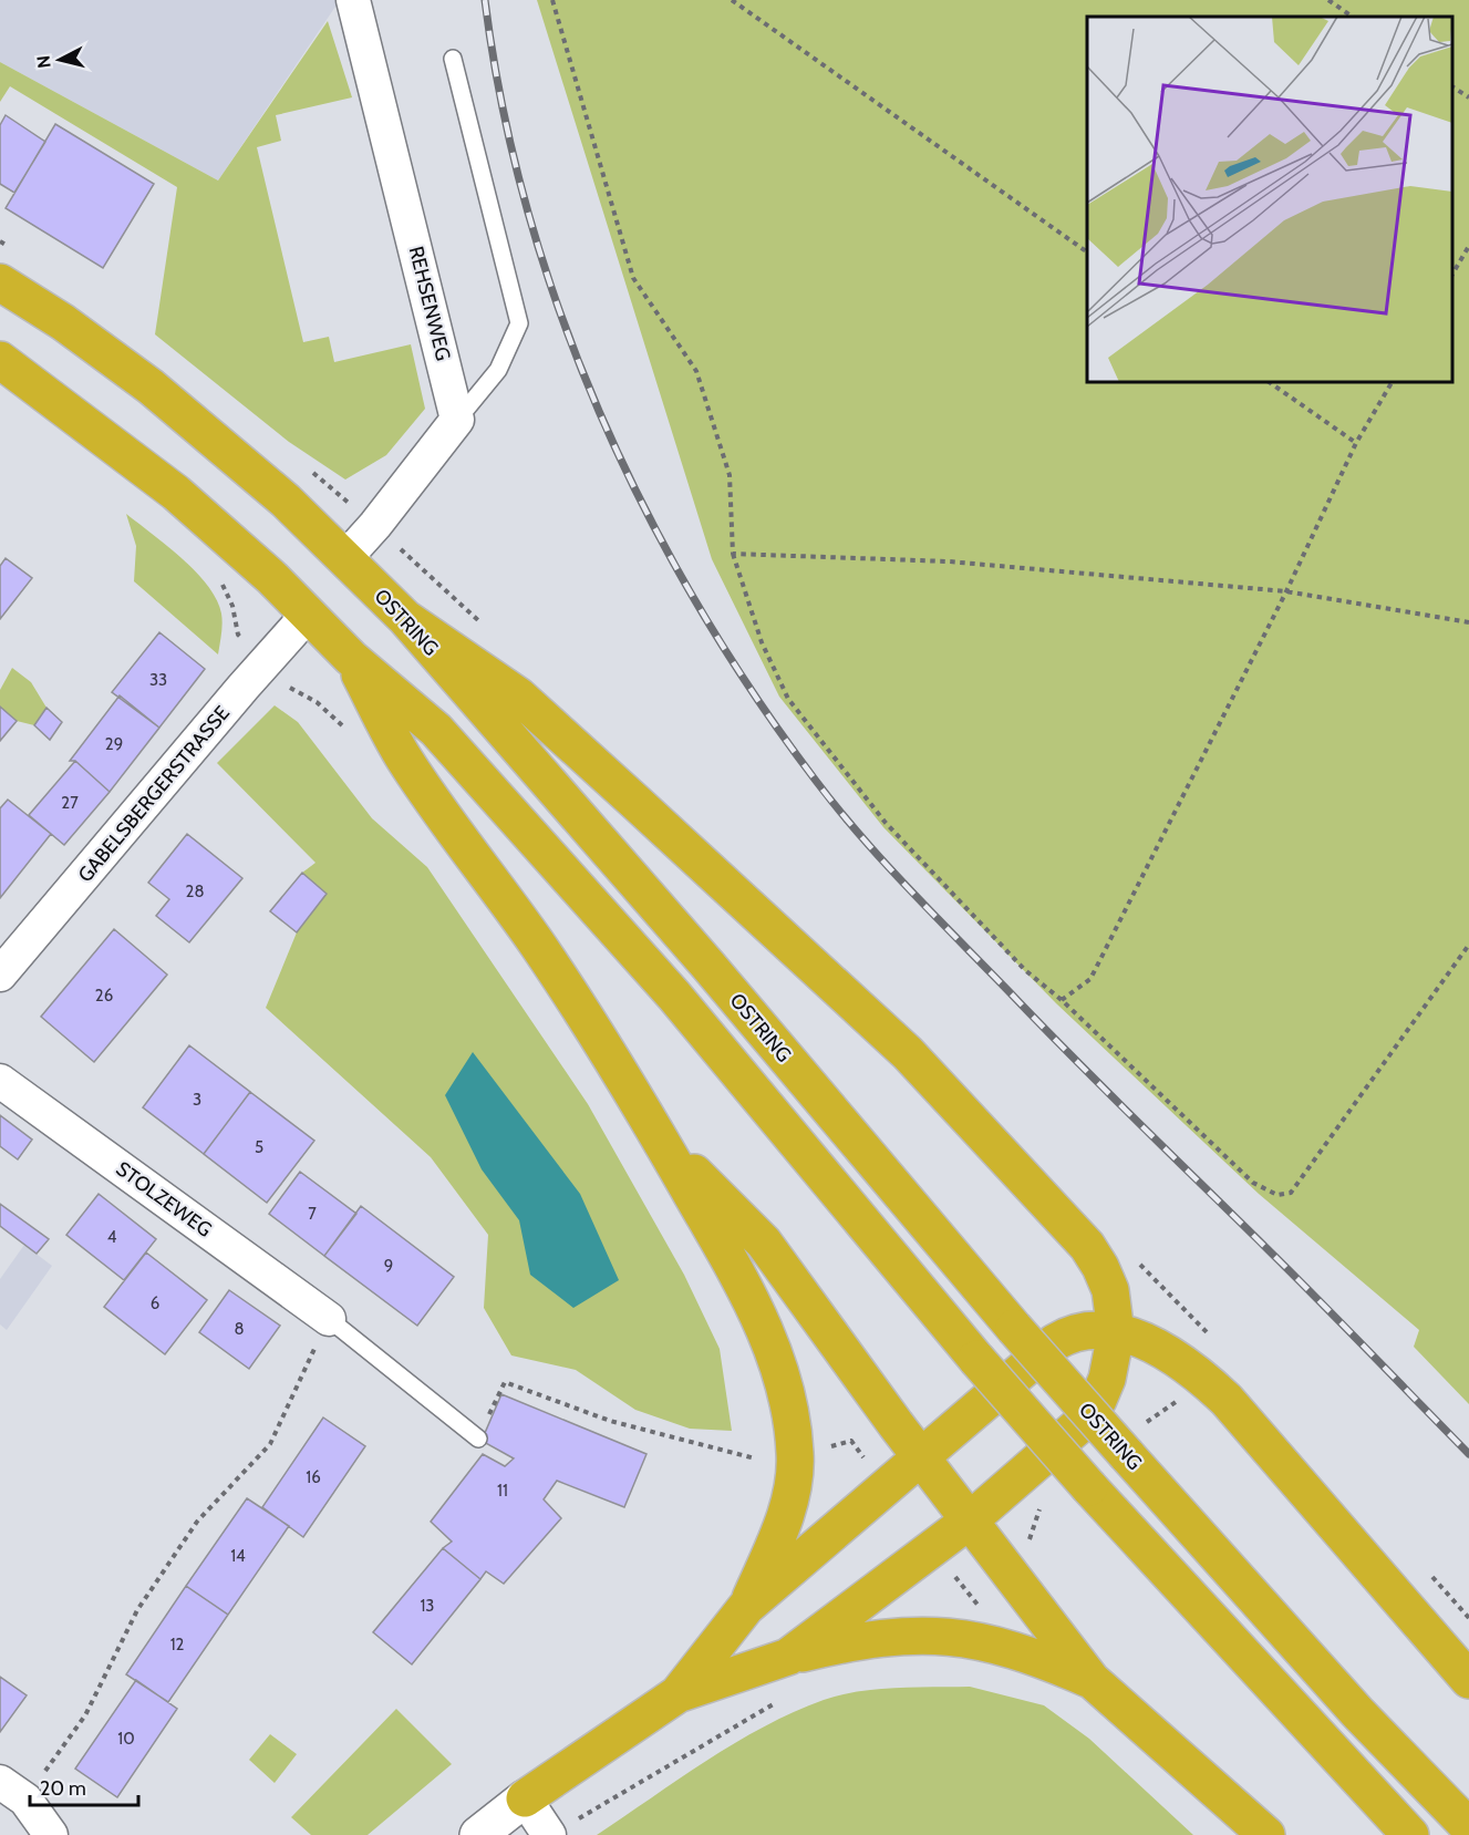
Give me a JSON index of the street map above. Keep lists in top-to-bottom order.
{
  "streets": {
    "highway": ["OSTRING"],
    "street": ["REHSENWEG", "GABELSBERGERSTRASSE", "STOLZEWEG"]
  },
  "house_numbers": [
    "33",
    "29",
    "27",
    "28",
    "26",
    "3",
    "5",
    "7",
    "4",
    "9",
    "6",
    "8",
    "16",
    "11",
    "14",
    "13",
    "12",
    "10"
  ],
  "scale_bar": "20 m",
  "north": "left"
}
